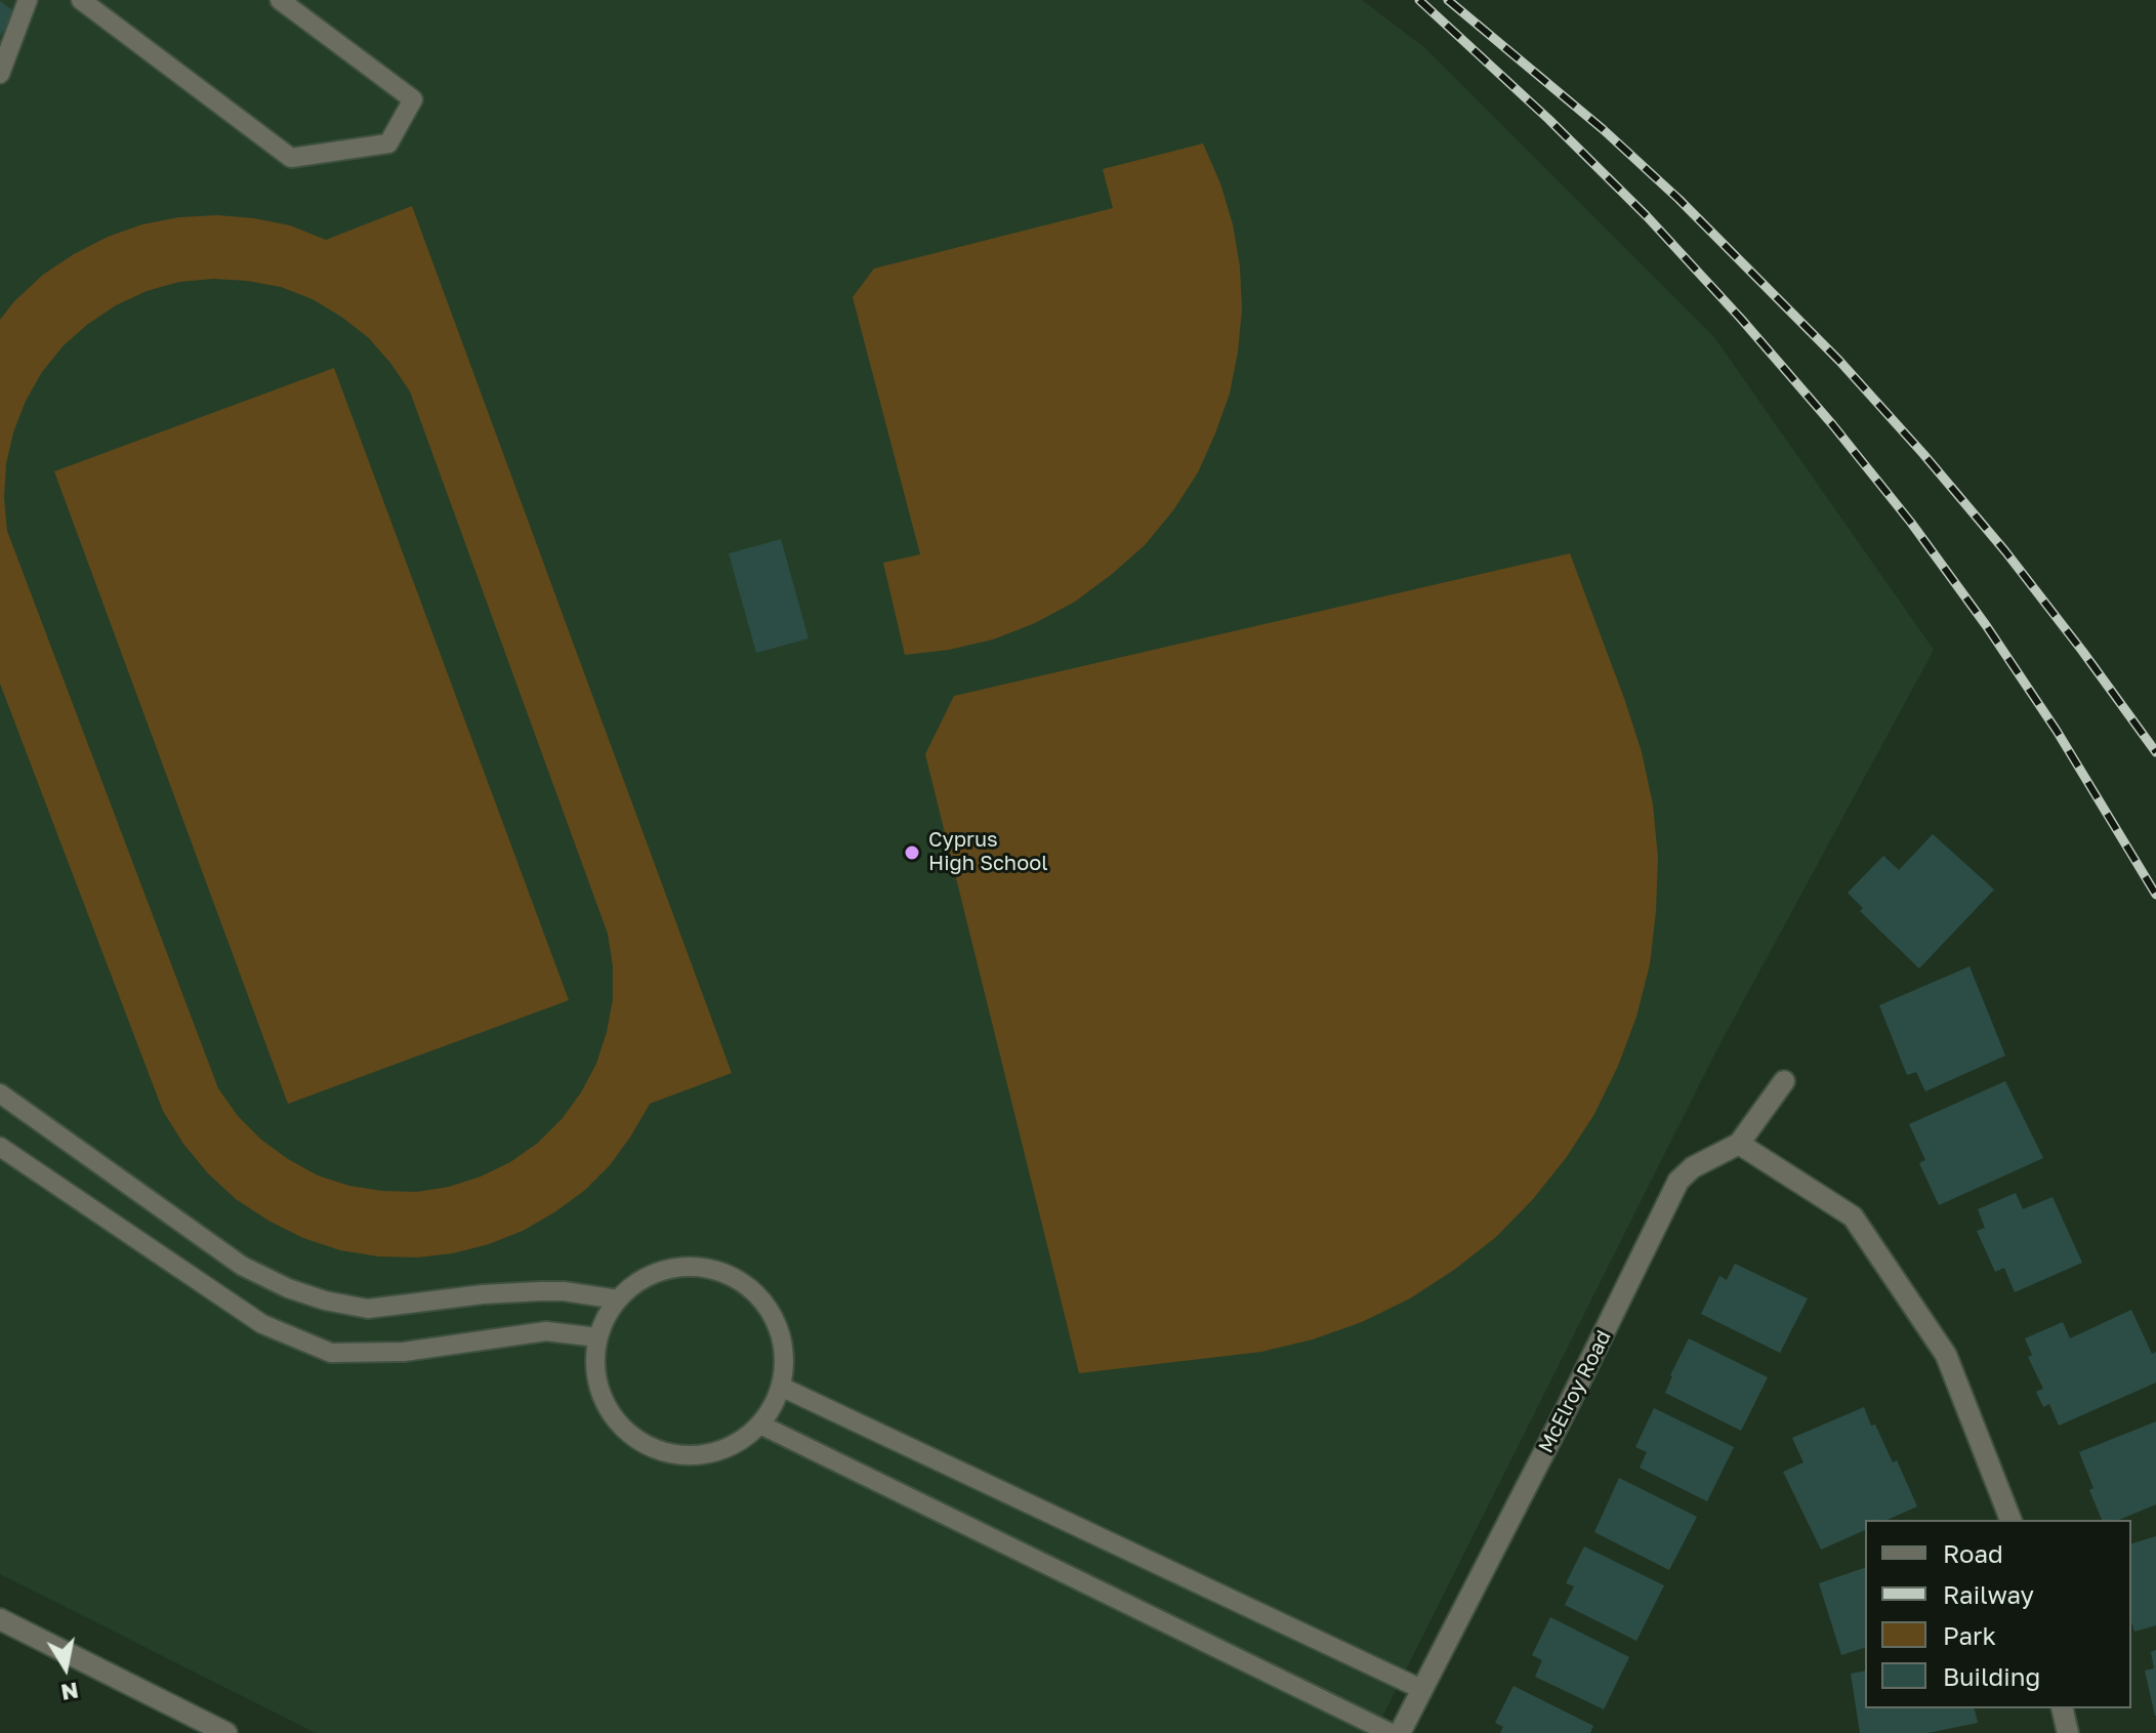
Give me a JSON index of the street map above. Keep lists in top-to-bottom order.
{
  "streets": {
    "street": ["McElroy Road"]
  },
  "places": ["Cyprus High School"],
  "legend": [
    "Road",
    "Railway",
    "Park",
    "Building"
  ],
  "north": "bottom"
}
